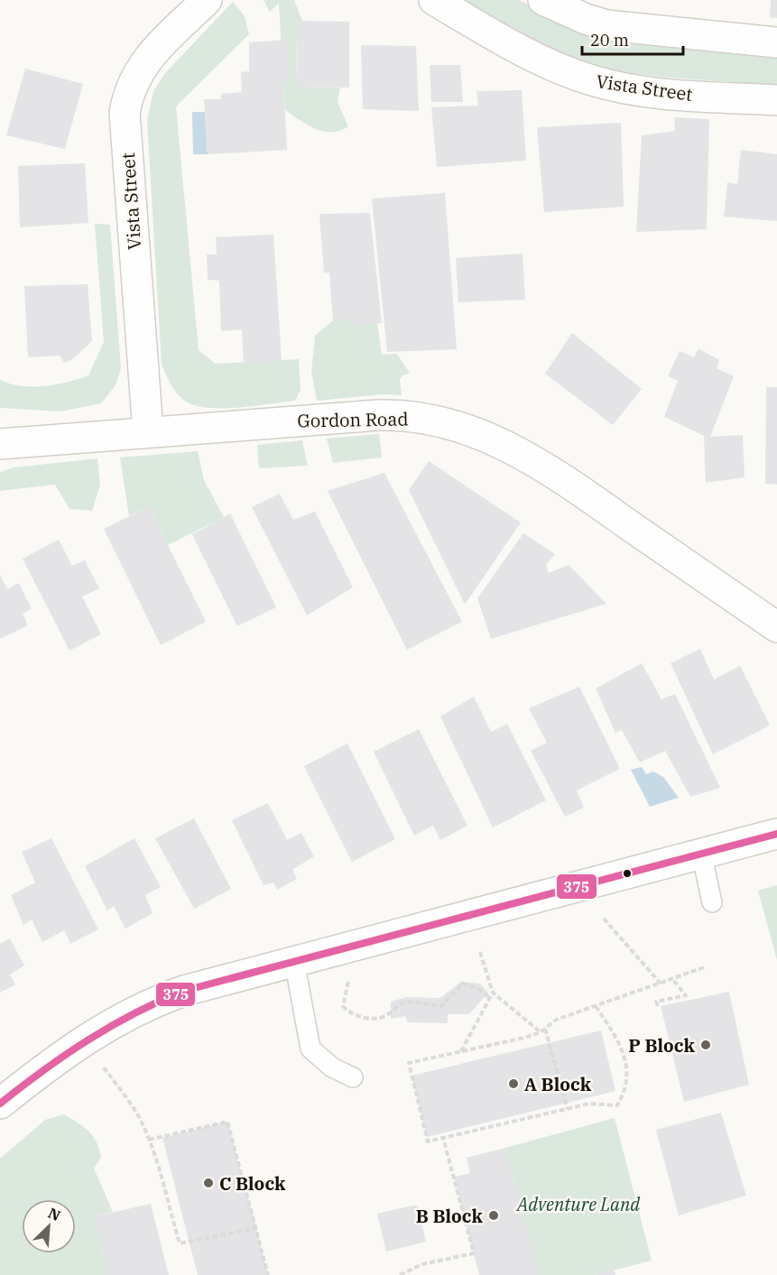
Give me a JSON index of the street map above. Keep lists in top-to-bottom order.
{
  "streets": {
    "street": ["Vista Street", "Gordon Road"]
  },
  "crossings": [
    ["Vista Street", "Gordon Road"]
  ],
  "parks": ["Adventure Land"],
  "places": [
    "P Block",
    "A Block",
    "C Block",
    "B Block"
  ],
  "lines": ["transit line 375"],
  "scale_bar": "20 m",
  "north": "top right"
}
